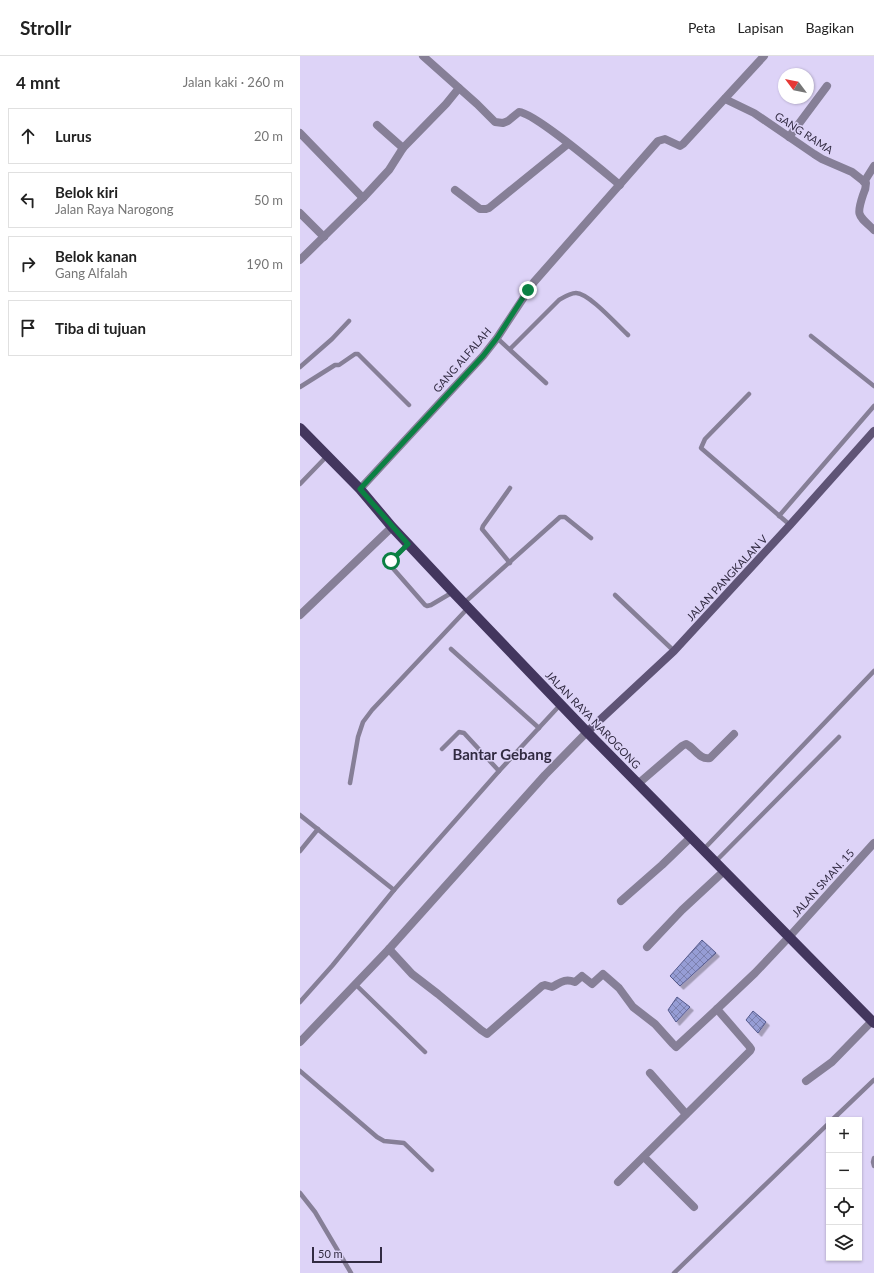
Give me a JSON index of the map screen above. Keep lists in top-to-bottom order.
{
  "streets": {
    "main road": ["JALAN RAYA NAROGONG"],
    "street": [
      "GANG RAMA",
      "GANG ALFALAH",
      "JALAN PANGKALAN V",
      "JALAN SMAN. 15"
    ]
  },
  "crossings": [
    ["GANG RAMA", "GANG ALFALAH"],
    ["GANG ALFALAH", "JALAN RAYA NAROGONG"],
    ["JALAN PANGKALAN V", "JALAN RAYA NAROGONG"],
    ["JALAN RAYA NAROGONG", "JALAN SMAN. 15"]
  ],
  "districts": ["Bantar Gebang"],
  "scale_bar": "50 m",
  "north": "top left",
  "page": {
    "header": "Strollr",
    "nav": ["Peta", "Lapisan", "Bagikan"],
    "heading": ["4 mnt", "Jalan kaki · 260 m"],
    "list": [
      ["Lurus", "20 m"],
      ["Belok kiri", "Jalan Raya Narogong", "50 m"],
      ["Belok kanan", "Gang Alfalah", "190 m"],
      "Tiba di tujuan"
    ],
    "map_buttons": ["+", "−"],
    "scale": "50 m"
  }
}
